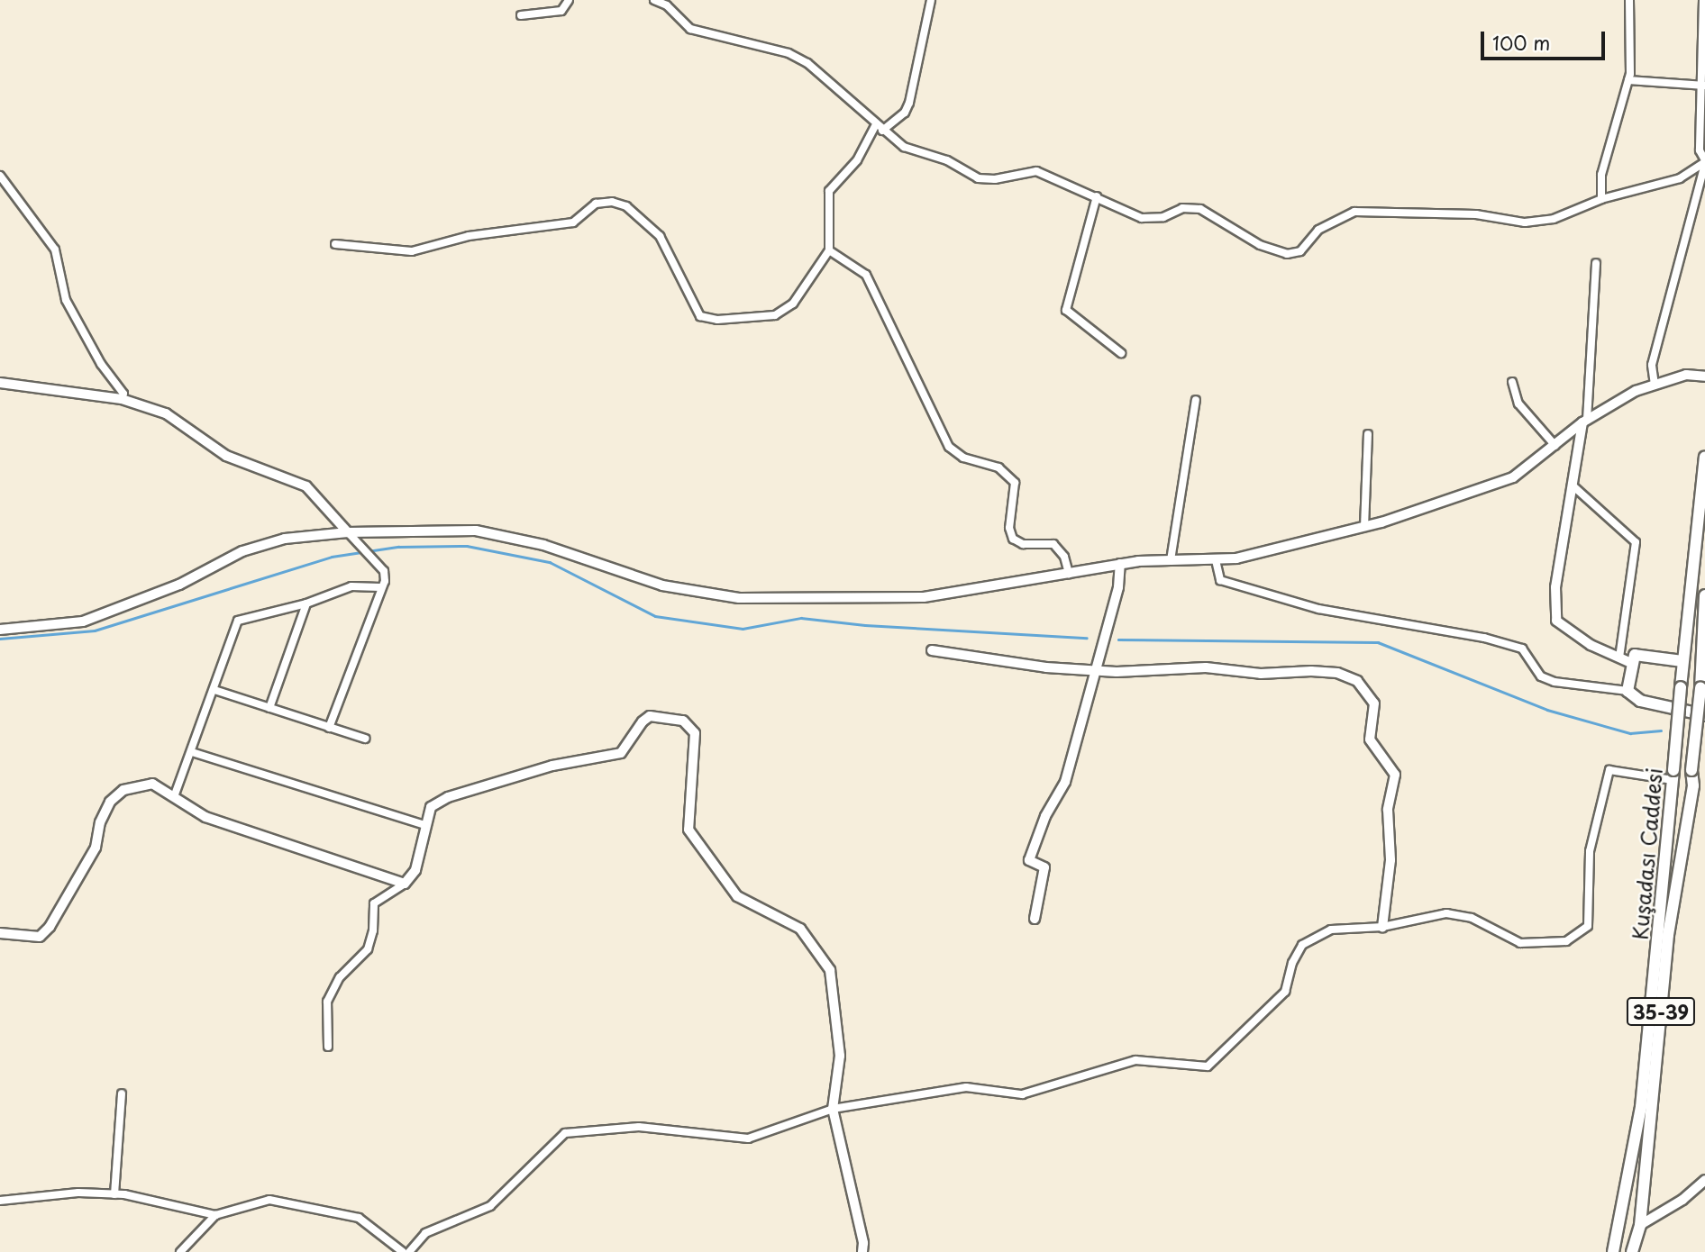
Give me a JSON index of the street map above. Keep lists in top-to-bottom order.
{
  "streets": {
    "main road": ["Kuşadası Caddesi", "35-39"]
  },
  "scale_bar": "100 m"
}
